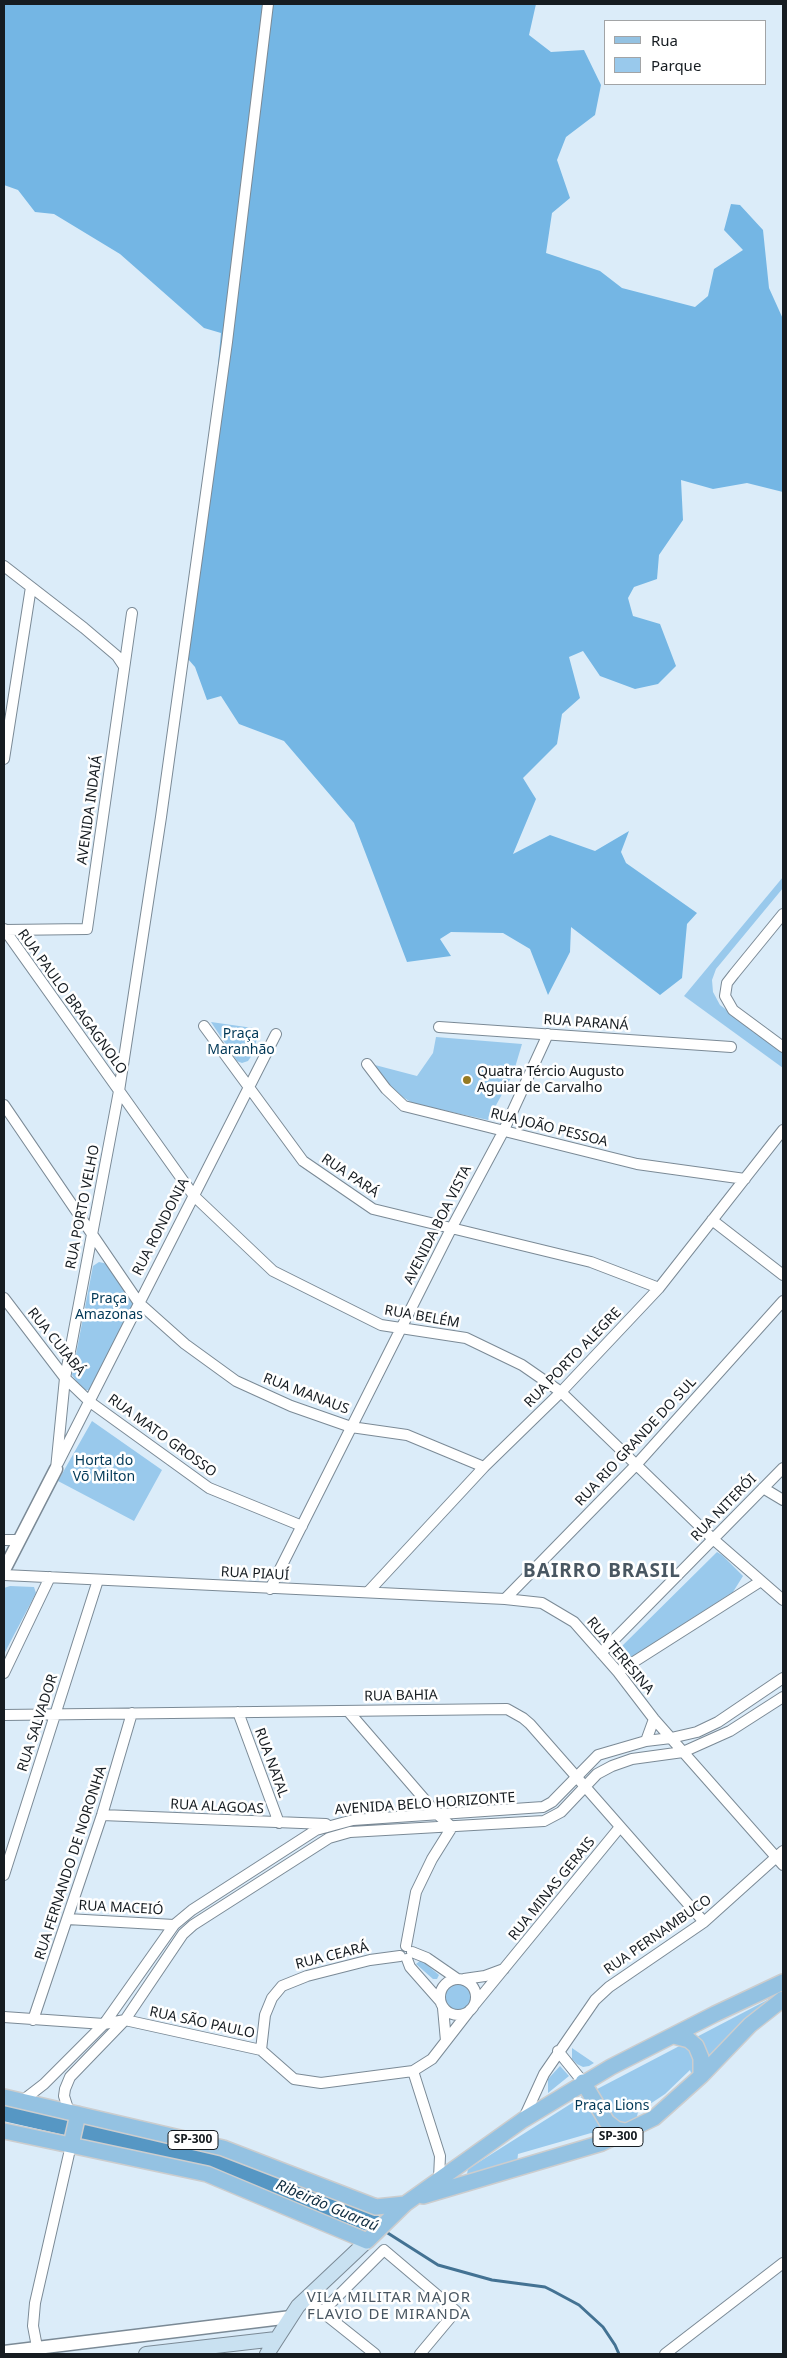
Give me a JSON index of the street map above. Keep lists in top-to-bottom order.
{
  "streets": {
    "main road": ["SP-300"],
    "street": [
      "AVENIDA INDAIÁ",
      "RUA PAULO BRAGAGNOLO",
      "RUA PARANÁ",
      "RUA JOÃO PESSOA",
      "RUA PARÁ",
      "RUA PORTO VELHO",
      "AVENIDA BOA VISTA",
      "RUA RONDONIA",
      "RUA BELÉM",
      "RUA CUIABÁ",
      "RUA PORTO ALEGRE",
      "RUA MANAUS",
      "RUA MATO GROSSO",
      "RUA RIO GRANDE DO SUL",
      "RUA NITERÓI",
      "RUA PIAUÍ",
      "RUA TERESINA",
      "RUA BAHIA",
      "RUA SALVADOR",
      "RUA NATAL",
      "AVENIDA BELO HORIZONTE",
      "RUA ALAGOAS",
      "RUA FERNANDO DE NORONHA",
      "RUA MINAS GERAIS",
      "RUA MACEIÓ",
      "RUA PERNAMBUCO",
      "RUA CEARÁ",
      "RUA SÃO PAULO"
    ]
  },
  "crossings": [
    ["AVENIDA INDAIÁ", "RUA PAULO BRAGAGNOLO"],
    ["RUA PAULO BRAGAGNOLO", "RUA PORTO VELHO"],
    ["RUA PAULO BRAGAGNOLO", "RUA BELÉM"],
    ["RUA PARANÁ", "AVENIDA BOA VISTA"],
    ["RUA JOÃO PESSOA", "AVENIDA BOA VISTA"],
    ["RUA JOÃO PESSOA", "RUA PORTO ALEGRE"],
    ["RUA PARÁ", "AVENIDA BOA VISTA"],
    ["RUA PARÁ", "RUA RONDONIA"],
    ["RUA PARÁ", "RUA PORTO ALEGRE"],
    ["RUA PORTO VELHO", "RUA RONDONIA"],
    ["RUA PORTO VELHO", "RUA BELÉM"],
    ["RUA PORTO VELHO", "RUA CUIABÁ"],
    ["RUA PORTO VELHO", "RUA MANAUS"],
    ["AVENIDA BOA VISTA", "RUA BELÉM"],
    ["AVENIDA BOA VISTA", "RUA MANAUS"],
    ["AVENIDA BOA VISTA", "RUA MATO GROSSO"],
    ["AVENIDA BOA VISTA", "RUA PIAUÍ"],
    ["RUA RONDONIA", "RUA BELÉM"],
    ["RUA RONDONIA", "RUA CUIABÁ"],
    ["RUA RONDONIA", "RUA MANAUS"],
    ["RUA RONDONIA", "RUA MATO GROSSO"],
    ["RUA BELÉM", "RUA PORTO ALEGRE"],
    ["RUA BELÉM", "RUA RIO GRANDE DO SUL"],
    ["RUA BELÉM", "RUA NITERÓI"],
    ["RUA CUIABÁ", "RUA MATO GROSSO"],
    ["RUA PORTO ALEGRE", "RUA MANAUS"],
    ["RUA PORTO ALEGRE", "RUA PIAUÍ"],
    ["RUA RIO GRANDE DO SUL", "RUA PIAUÍ"],
    ["RUA RIO GRANDE DO SUL", "RUA TERESINA"],
    ["RUA NITERÓI", "RUA TERESINA"],
    ["RUA PIAUÍ", "RUA TERESINA"],
    ["RUA PIAUÍ", "RUA SALVADOR"],
    ["RUA TERESINA", "AVENIDA BELO HORIZONTE"],
    ["RUA TERESINA", "RUA PERNAMBUCO"],
    ["RUA BAHIA", "RUA SALVADOR"],
    ["RUA BAHIA", "RUA NATAL"],
    ["RUA BAHIA", "AVENIDA BELO HORIZONTE"],
    ["RUA BAHIA", "RUA FERNANDO DE NORONHA"],
    ["RUA BAHIA", "RUA MINAS GERAIS"],
    ["RUA BAHIA", "RUA PERNAMBUCO"],
    ["RUA NATAL", "RUA ALAGOAS"],
    ["AVENIDA BELO HORIZONTE", "RUA ALAGOAS"],
    ["AVENIDA BELO HORIZONTE", "RUA MACEIÓ"],
    ["AVENIDA BELO HORIZONTE", "RUA SÃO PAULO"],
    ["AVENIDA BELO HORIZONTE", "SP-300"],
    ["RUA ALAGOAS", "RUA FERNANDO DE NORONHA"],
    ["RUA FERNANDO DE NORONHA", "RUA MACEIÓ"],
    ["RUA FERNANDO DE NORONHA", "RUA SÃO PAULO"],
    ["RUA MINAS GERAIS", "RUA CEARÁ"],
    ["RUA MINAS GERAIS", "RUA SÃO PAULO"],
    ["RUA CEARÁ", "RUA SÃO PAULO"]
  ],
  "districts": ["BAIRRO BRASIL", "VILA MILITAR MAJOR FLAVIO DE MIRANDA"],
  "water": ["Ribeirão Guaraú"],
  "parks": [
    "Praça Maranhão",
    "Praça Amazonas",
    "Horta do Võ Milton",
    "Praça Lions"
  ],
  "places": ["Quatra Tércio Augusto Aguiar de Carvalho"],
  "legend": ["Rua", "Parque"]
}
